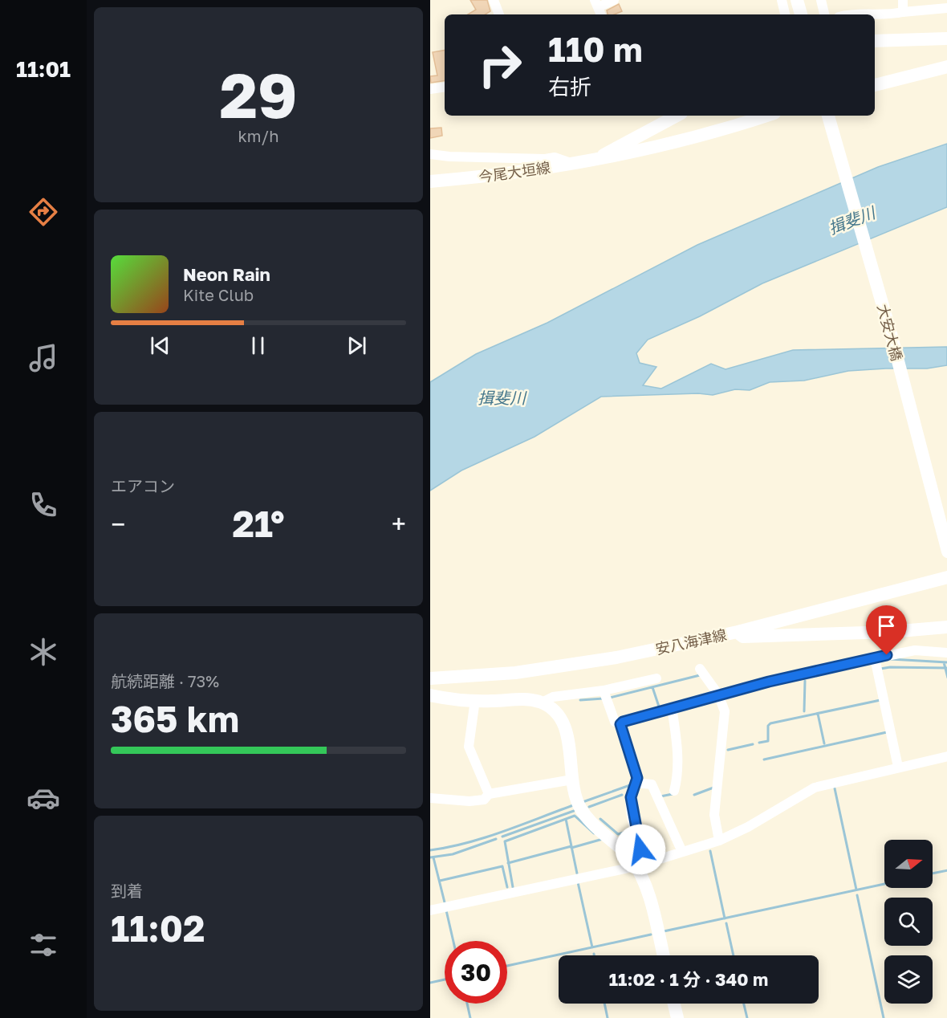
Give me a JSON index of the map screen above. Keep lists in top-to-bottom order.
{
  "streets": {
    "main road": ["今尾大垣線", "大安大橋", "安八海津線"]
  },
  "water": ["揖斐川"],
  "north": "right",
  "page": {
    "tabs": "11:01",
    "tile": [
      ["29", "km/h"],
      "エアコン",
      ["航続距離 · 73%", "365 km"],
      ["到着", "11:02"]
    ],
    "turn": ["110 m", "右折"],
    "song": ["Neon Rain", "Kite Club"],
    "heat": ["−", "21°", "+"],
    "limit": "30",
    "trip": "11:02 · 1 分 · 340 m"
  }
}
